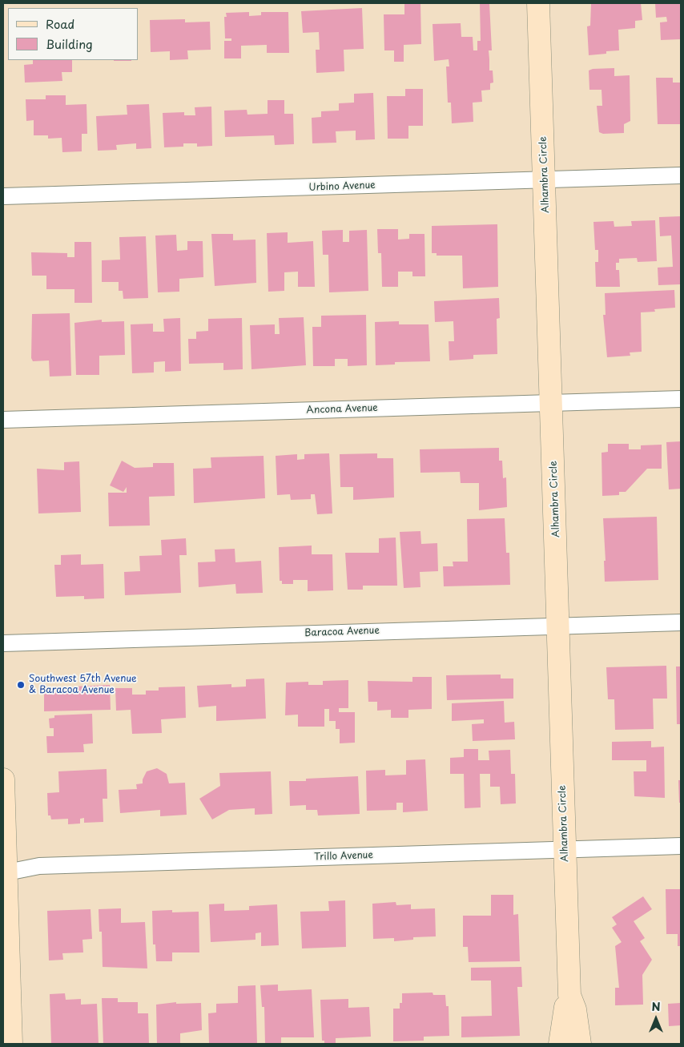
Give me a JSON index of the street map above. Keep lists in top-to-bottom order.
{
  "streets": {
    "street": [
      "Alhambra Circle",
      "Urbino Avenue",
      "Ancona Avenue",
      "Baracoa Avenue",
      "Trillo Avenue"
    ]
  },
  "crossings": [
    ["Alhambra Circle", "Urbino Avenue"],
    ["Alhambra Circle", "Ancona Avenue"],
    ["Alhambra Circle", "Baracoa Avenue"],
    ["Alhambra Circle", "Trillo Avenue"]
  ],
  "places": ["Southwest 57th Avenue & Baracoa Avenue"],
  "legend": ["Road", "Building"],
  "north": "top"
}
